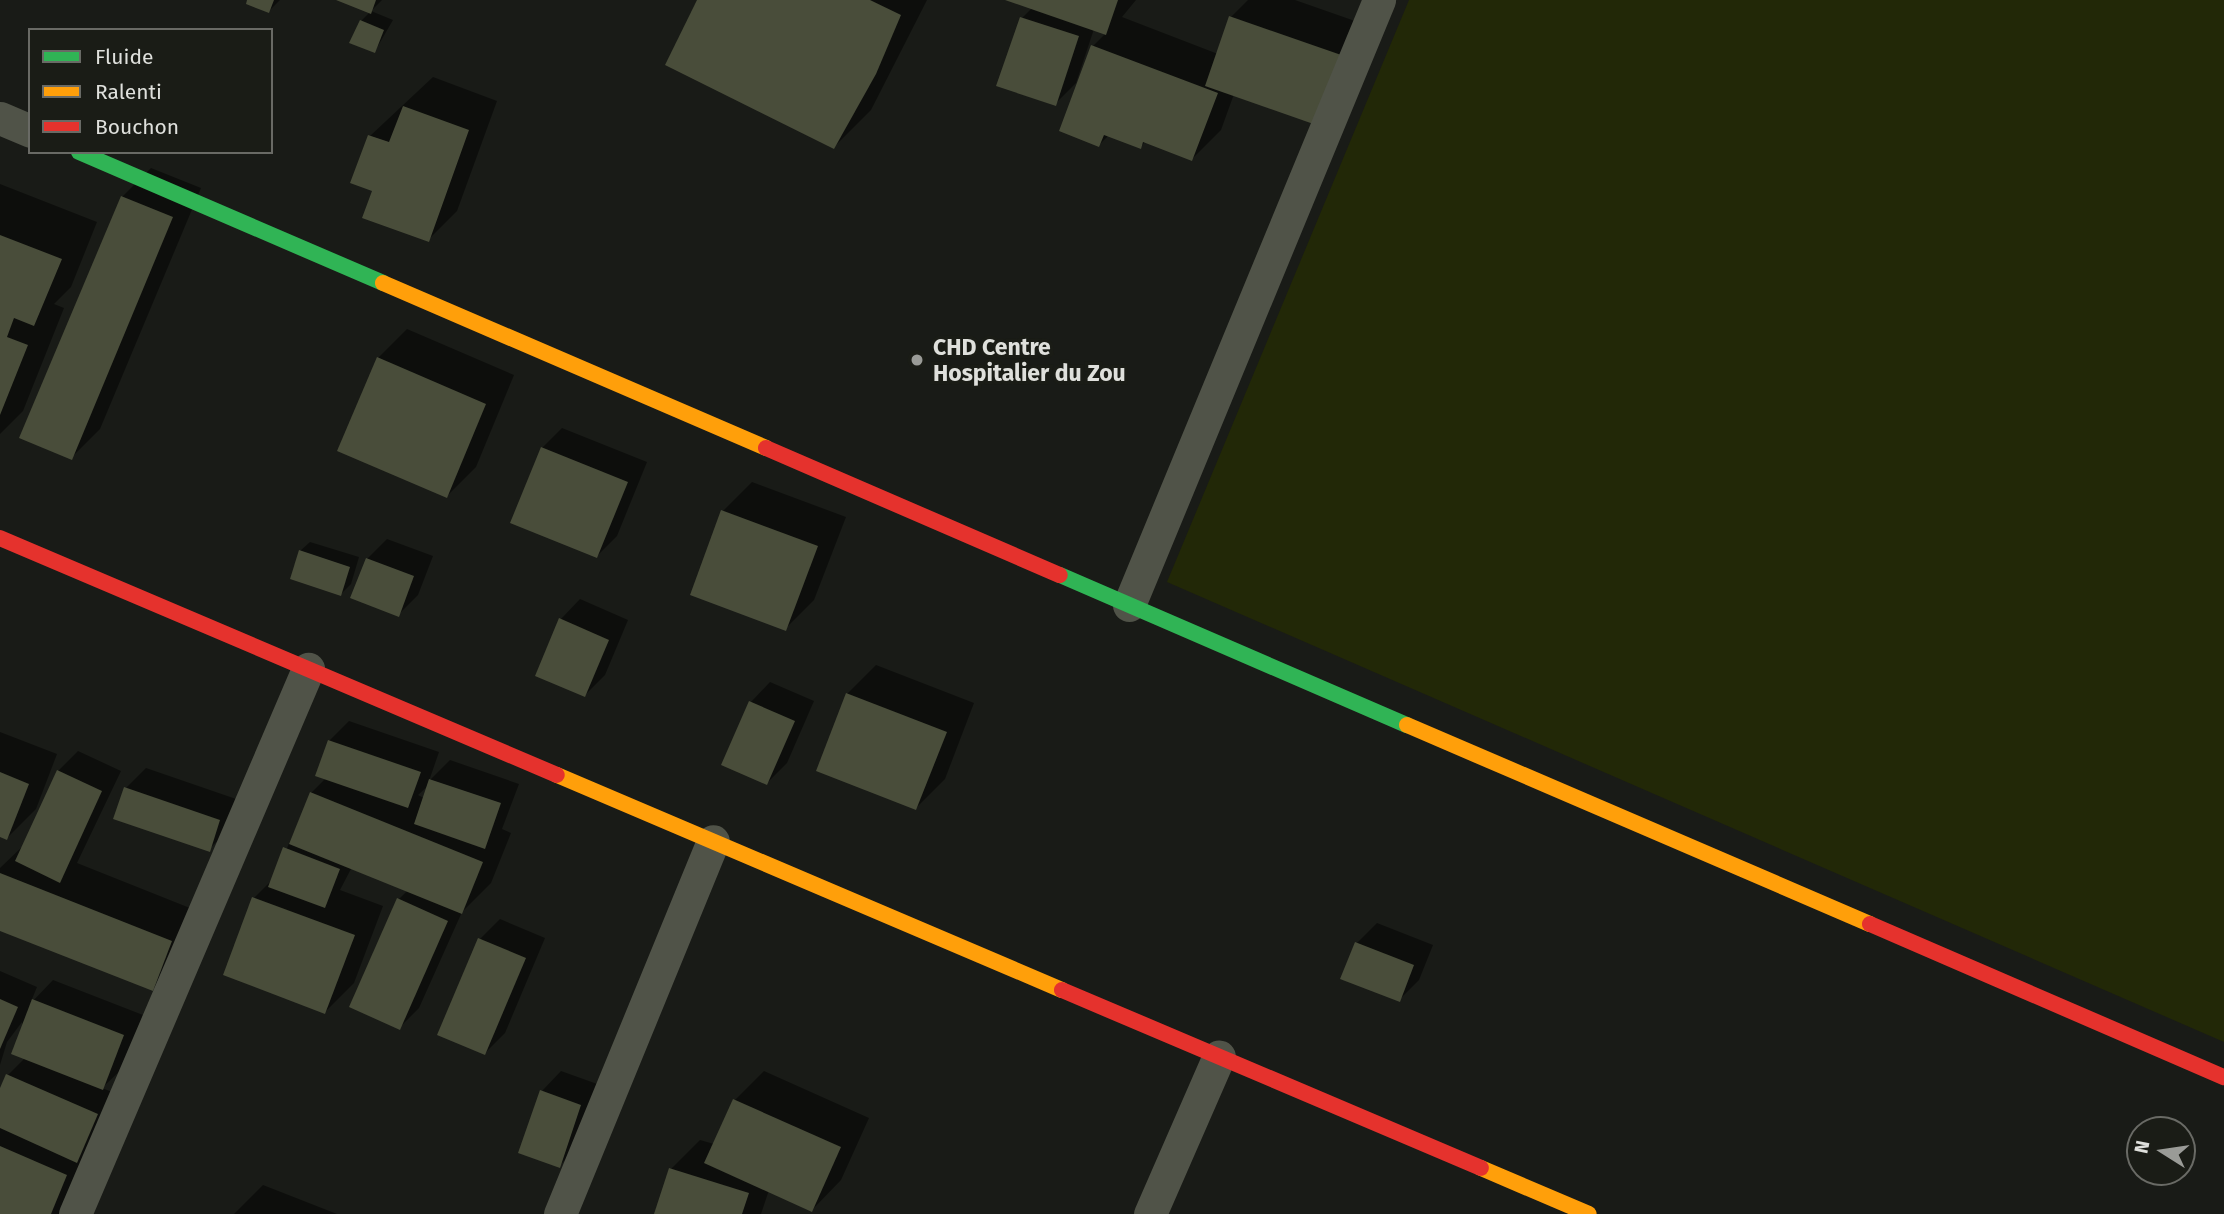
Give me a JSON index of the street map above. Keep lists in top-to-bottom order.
{
  "places": ["CHD Centre Hospitalier du Zou"],
  "legend": ["Fluide", "Ralenti", "Bouchon"],
  "north": "left"
}
